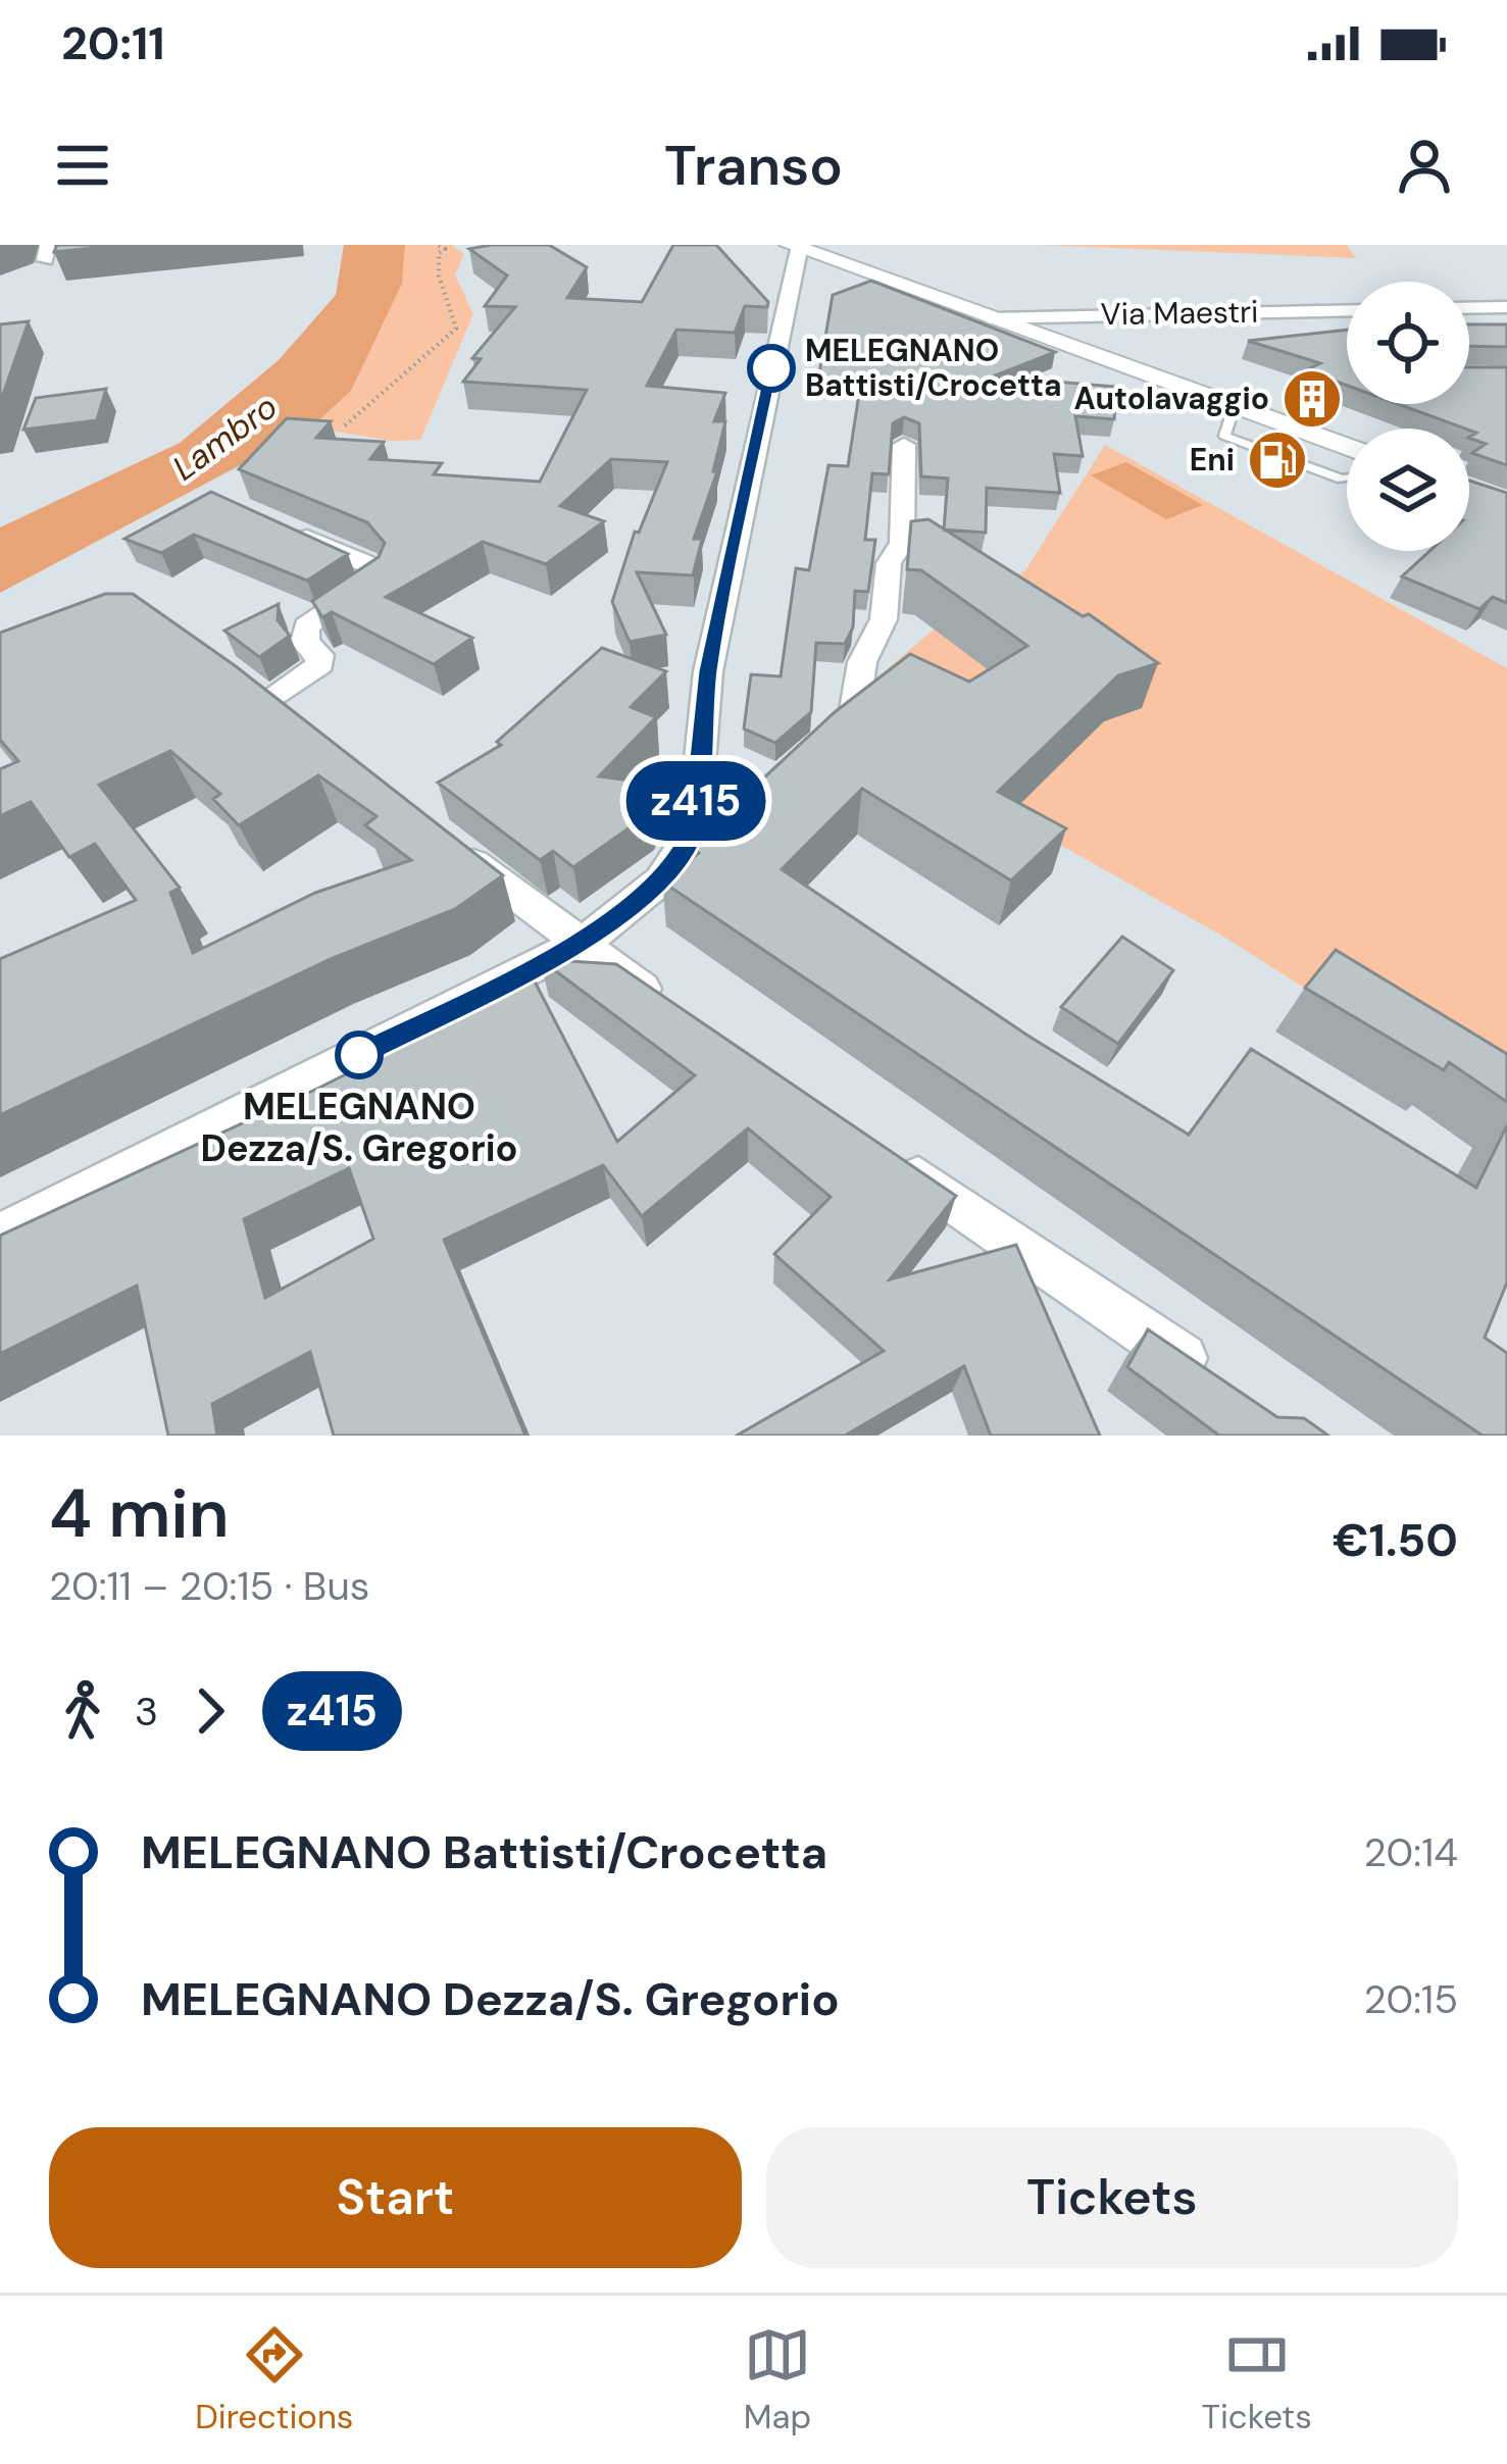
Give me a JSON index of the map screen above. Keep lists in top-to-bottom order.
{
  "streets": {
    "street": ["Via Maestri"]
  },
  "water": ["Lambro"],
  "places": {
    "other": ["MELEGNANO Battisti/Crocetta", "MELEGNANO Dezza/S. Gregorio"],
    "building": ["Autolavaggio"],
    "fuel station": ["Eni"]
  },
  "lines": ["bus line z415"],
  "page": {
    "status": "20:11",
    "header": "Transo",
    "on_map": "z415",
    "heading": ["4 min", "20:11 – 20:15 · Bus", "€1.50"],
    "legs": ["3", "z415"],
    "list": [
      {
        "name": "MELEGNANO Battisti/Crocetta",
        "value": "20:14"
      },
      {
        "name": "MELEGNANO Dezza/S. Gregorio",
        "value": "20:15"
      }
    ],
    "buttons": ["Start", "Tickets"],
    "tabs": ["Directions", "Map", "Tickets"]
  }
}
